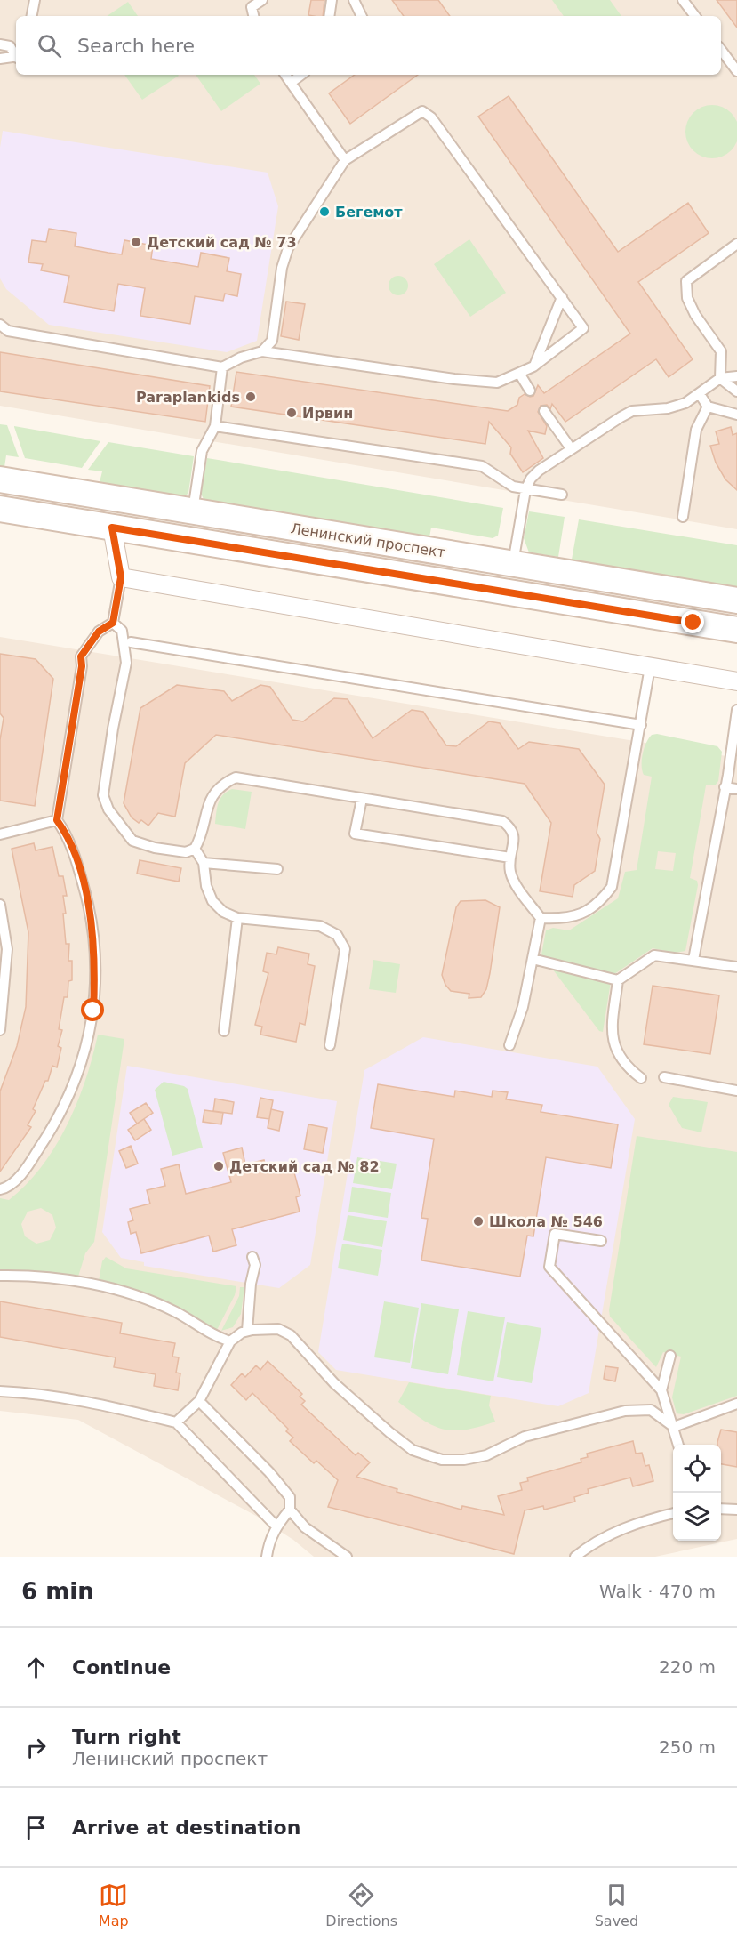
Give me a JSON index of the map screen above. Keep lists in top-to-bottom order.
{
  "streets": {
    "main road": ["Ленинский проспект"]
  },
  "places": [
    "Бегемот",
    "Детский сад № 73",
    "Paraplankids",
    "Ирвин",
    "Детский сад № 82",
    "Школа № 546"
  ],
  "page": {
    "search": "Search here",
    "heading": ["6 min", "Walk · 470 m"],
    "list": [
      ["Continue", "220 m"],
      ["Turn right", "Ленинский проспект", "250 m"],
      "Arrive at destination"
    ],
    "nav": ["Map", "Directions", "Saved"]
  }
}
